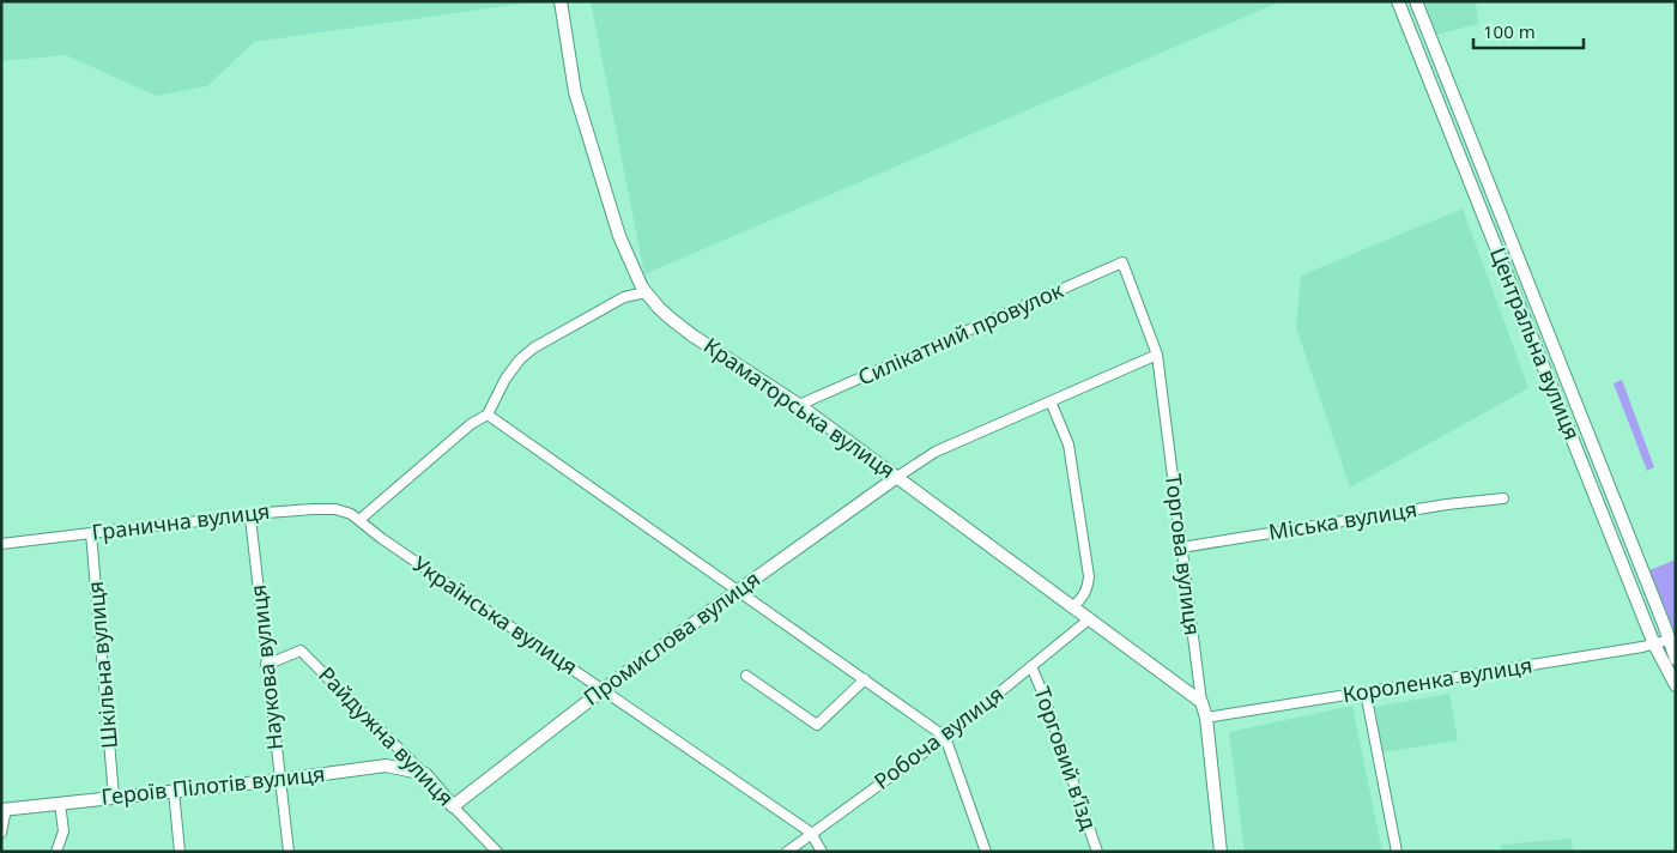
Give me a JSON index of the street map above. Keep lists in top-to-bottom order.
{
  "streets": {
    "street": [
      "Силікатний провулок",
      "Центральна вулиця",
      "Краматорська вулиця",
      "Міська вулиця",
      "Гранична вулиця",
      "Торгова вулиця",
      "Українська вулиця",
      "Промислова вулиця",
      "Шкільна вулиця",
      "Наукова вулиця",
      "Короленка вулиця",
      "Райдужна вулиця",
      "Робоча вулиця",
      "Торговий в’їзд",
      "Героїв Пілотів вулиця"
    ]
  },
  "crossings": [
    ["Силікатний провулок", "Краматорська вулиця"],
    ["Силікатний провулок", "Торгова вулиця"],
    ["Центральна вулиця", "Короленка вулиця"],
    ["Краматорська вулиця", "Торгова вулиця"],
    ["Краматорська вулиця", "Промислова вулиця"],
    ["Краматорська вулиця", "Робоча вулиця"],
    ["Міська вулиця", "Торгова вулиця"],
    ["Гранична вулиця", "Українська вулиця"],
    ["Гранична вулиця", "Шкільна вулиця"],
    ["Гранична вулиця", "Наукова вулиця"],
    ["Торгова вулиця", "Короленка вулиця"],
    ["Українська вулиця", "Промислова вулиця"],
    ["Українська вулиця", "Робоча вулиця"],
    ["Промислова вулиця", "Райдужна вулиця"],
    ["Шкільна вулиця", "Героїв Пілотів вулиця"],
    ["Наукова вулиця", "Райдужна вулиця"],
    ["Наукова вулиця", "Героїв Пілотів вулиця"],
    ["Райдужна вулиця", "Героїв Пілотів вулиця"],
    ["Робоча вулиця", "Торговий в’їзд"]
  ],
  "scale_bar": "100 m"
}
